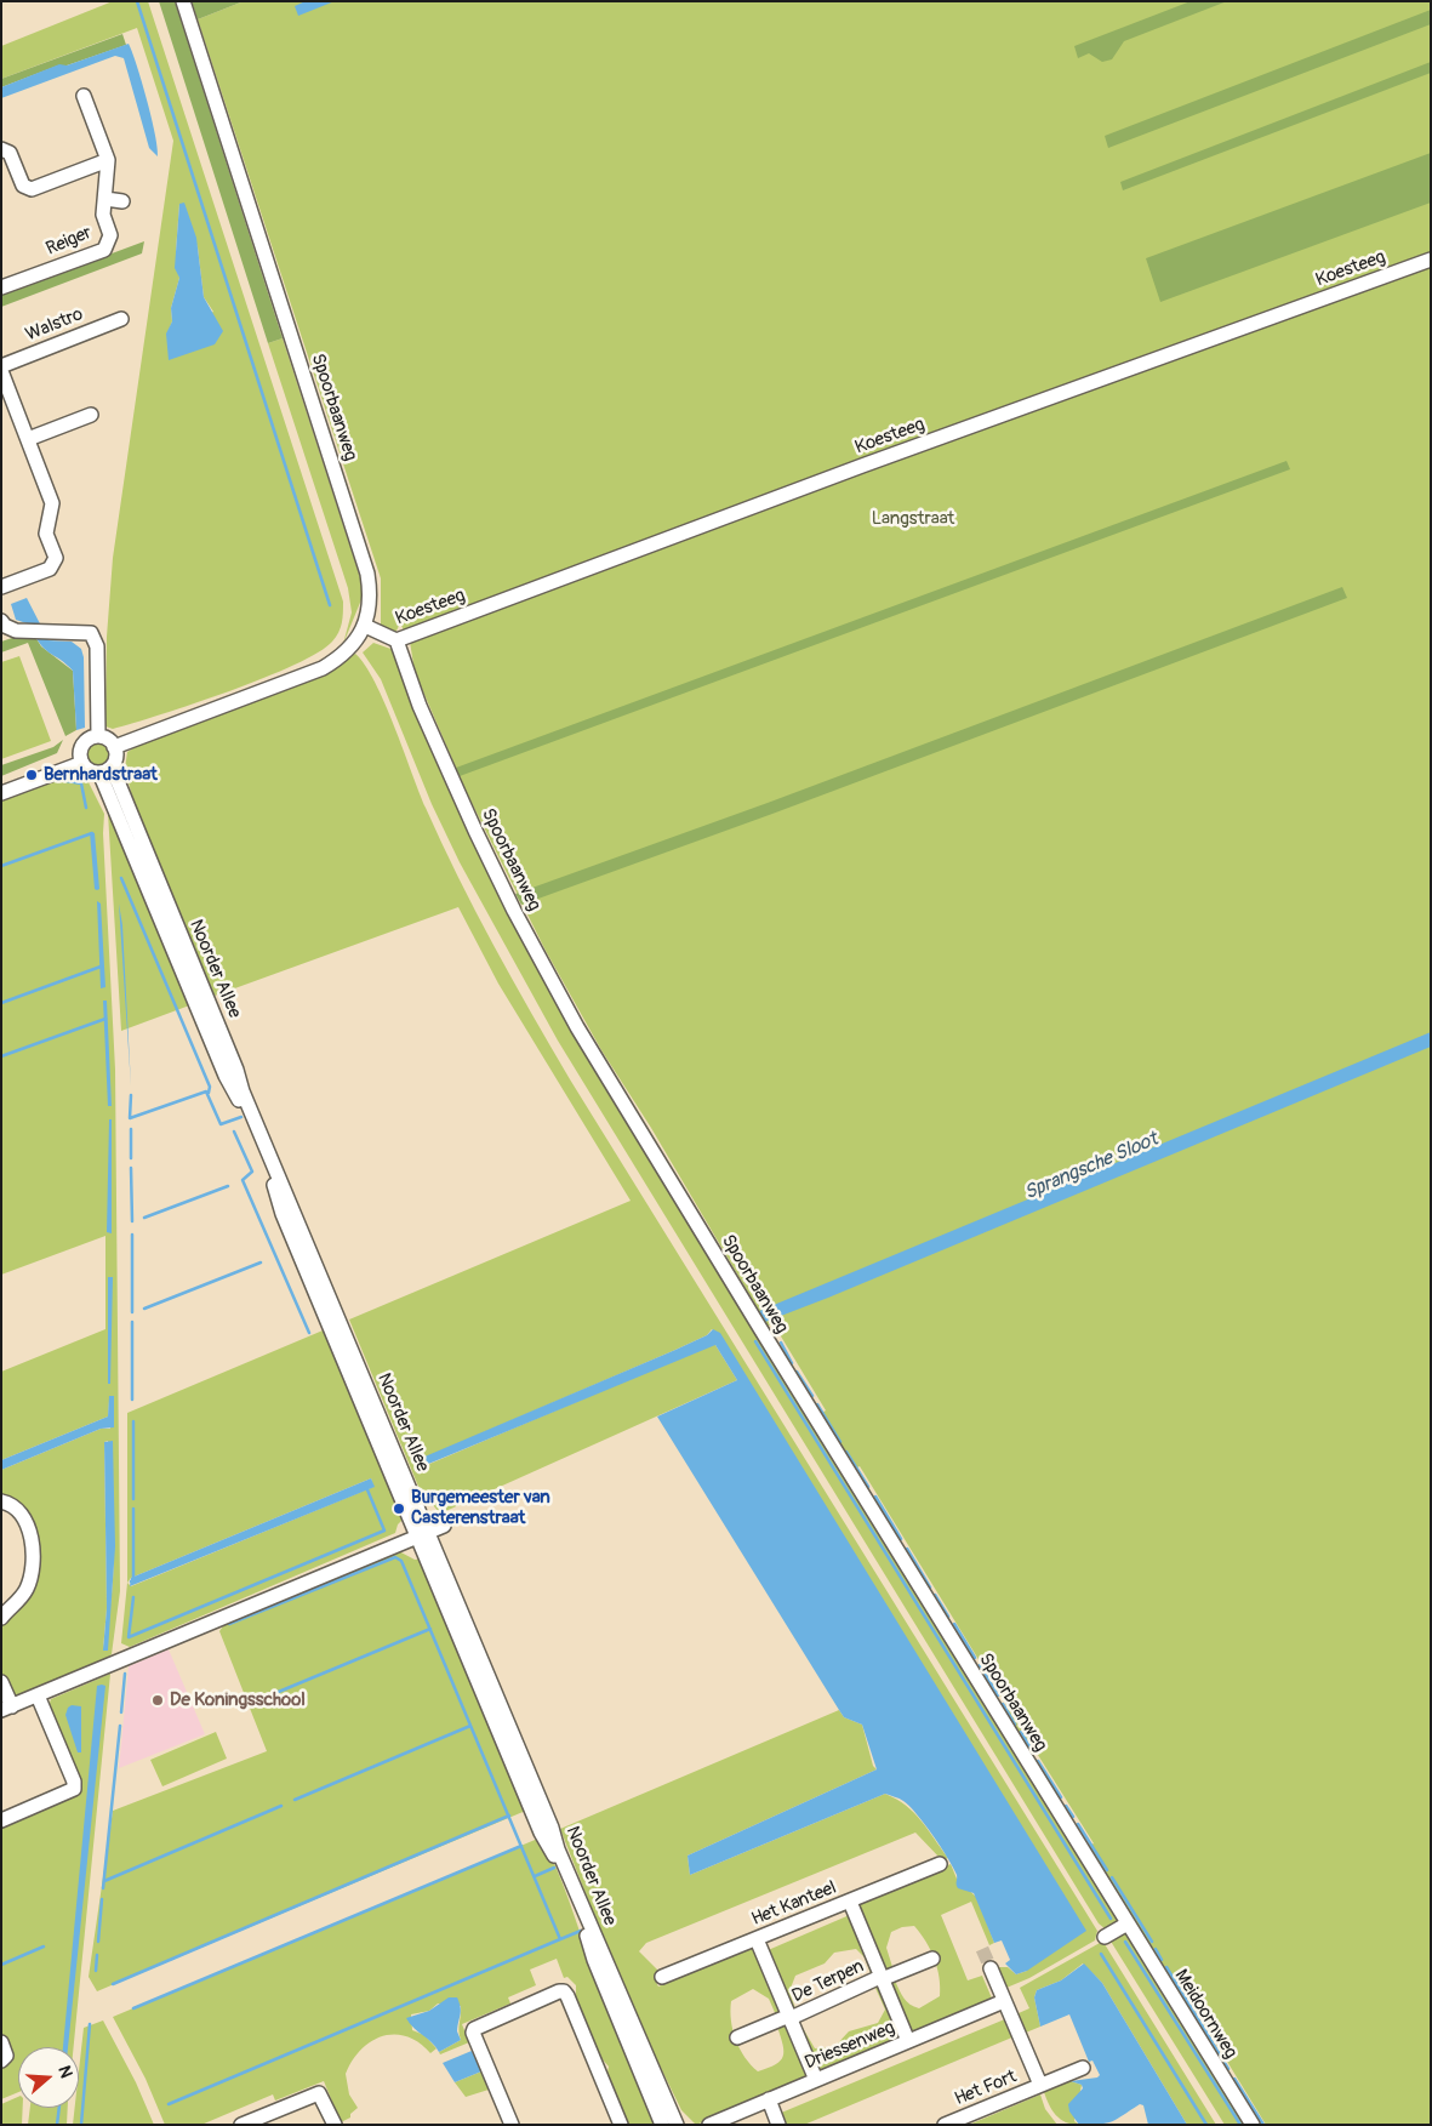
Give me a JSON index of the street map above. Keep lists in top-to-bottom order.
{
  "streets": {
    "street": [
      "Reiger",
      "Koesteeg",
      "Walstro",
      "Spoorbaanweg",
      "Noorder Allee",
      "Het Kanteel",
      "De Terpen",
      "Meidoornweg",
      "Driessenweg",
      "Het Fort"
    ]
  },
  "crossings": [
    ["Koesteeg", "Spoorbaanweg"],
    ["Spoorbaanweg", "Noorder Allee"],
    ["Spoorbaanweg", "Meidoornweg"],
    ["Het Kanteel", "De Terpen"],
    ["De Terpen", "Driessenweg"],
    ["Driessenweg", "Het Fort"]
  ],
  "water": ["Sprangsche Sloot"],
  "parks": ["Langstraat"],
  "places": ["Bernhardstraat", "Burgemeester van Casterenstraat", "De Koningsschool"],
  "north": "right"
}
